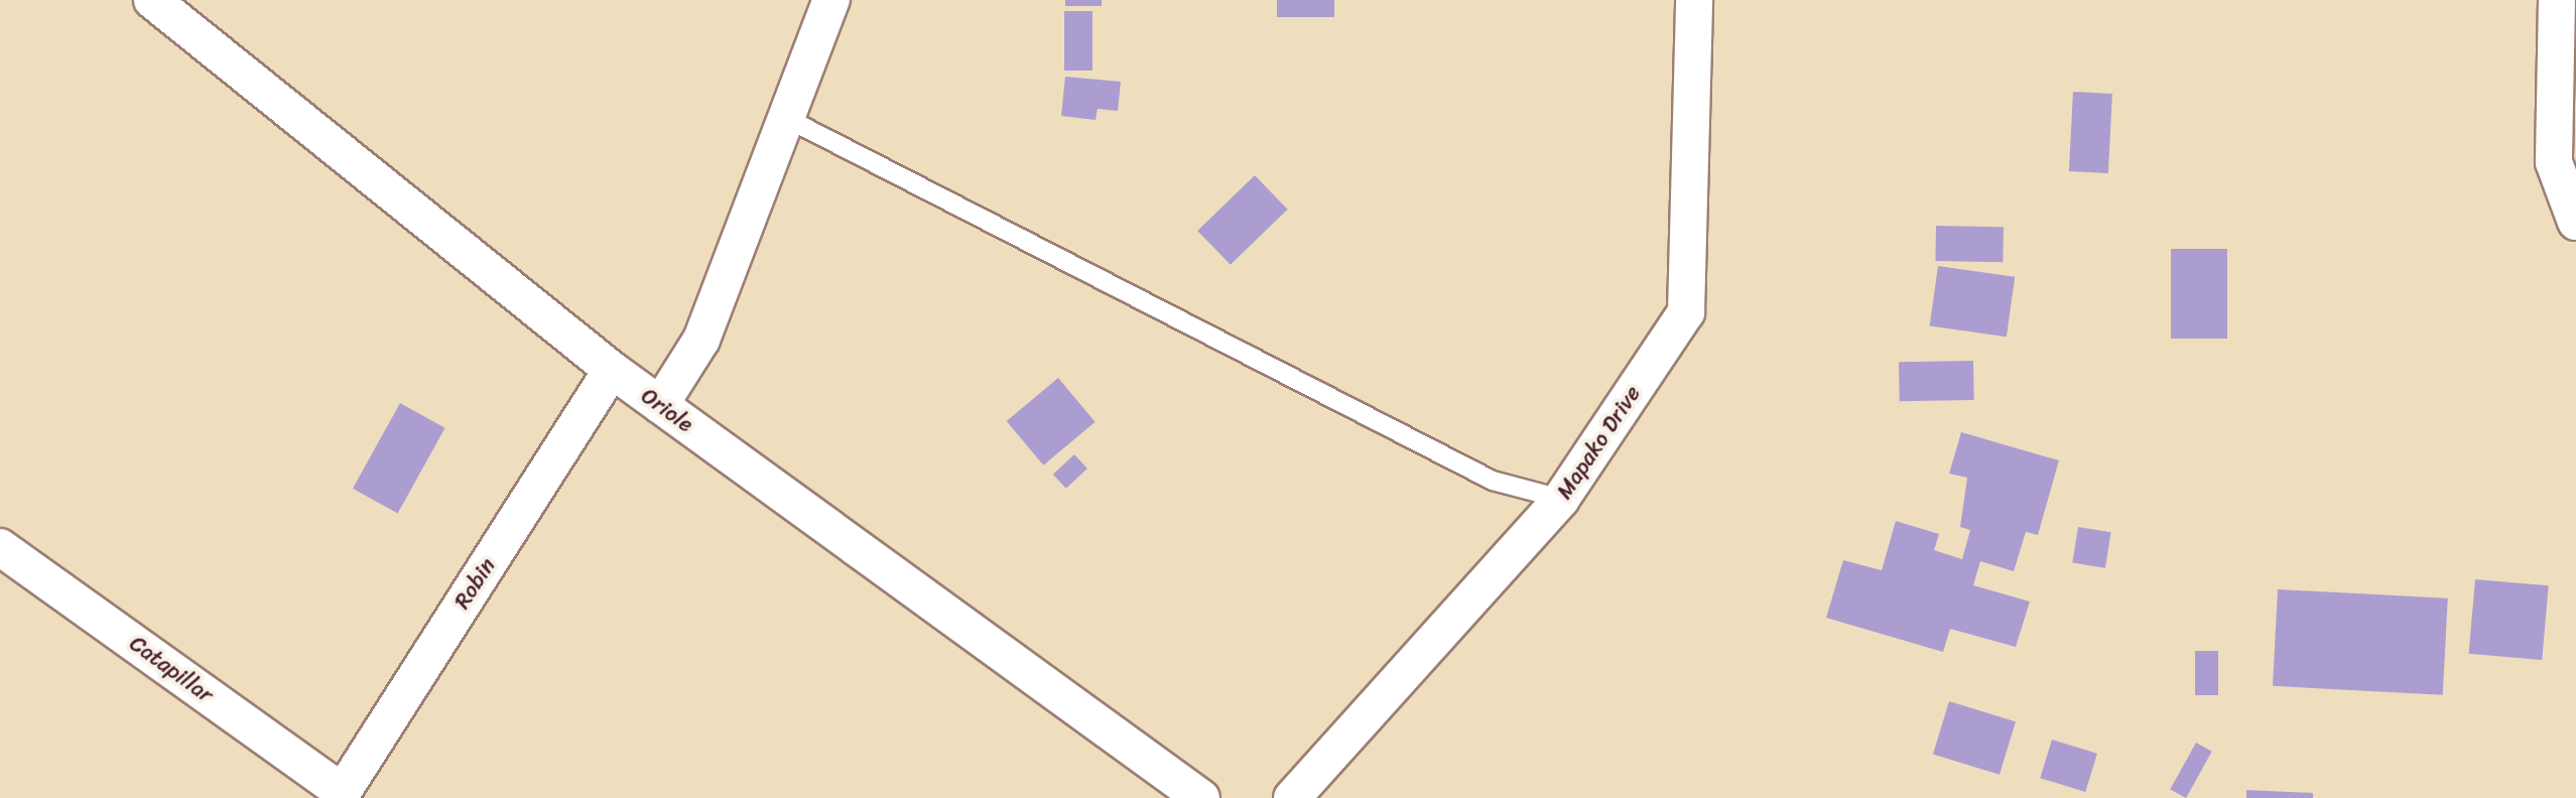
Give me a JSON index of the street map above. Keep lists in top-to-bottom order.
{
  "streets": {
    "street": [
      "Oriole",
      "Mapako Drive",
      "Robin",
      "Catapillar"
    ]
  },
  "crossings": [
    ["Oriole", "Robin"],
    ["Robin", "Catapillar"]
  ]
}
